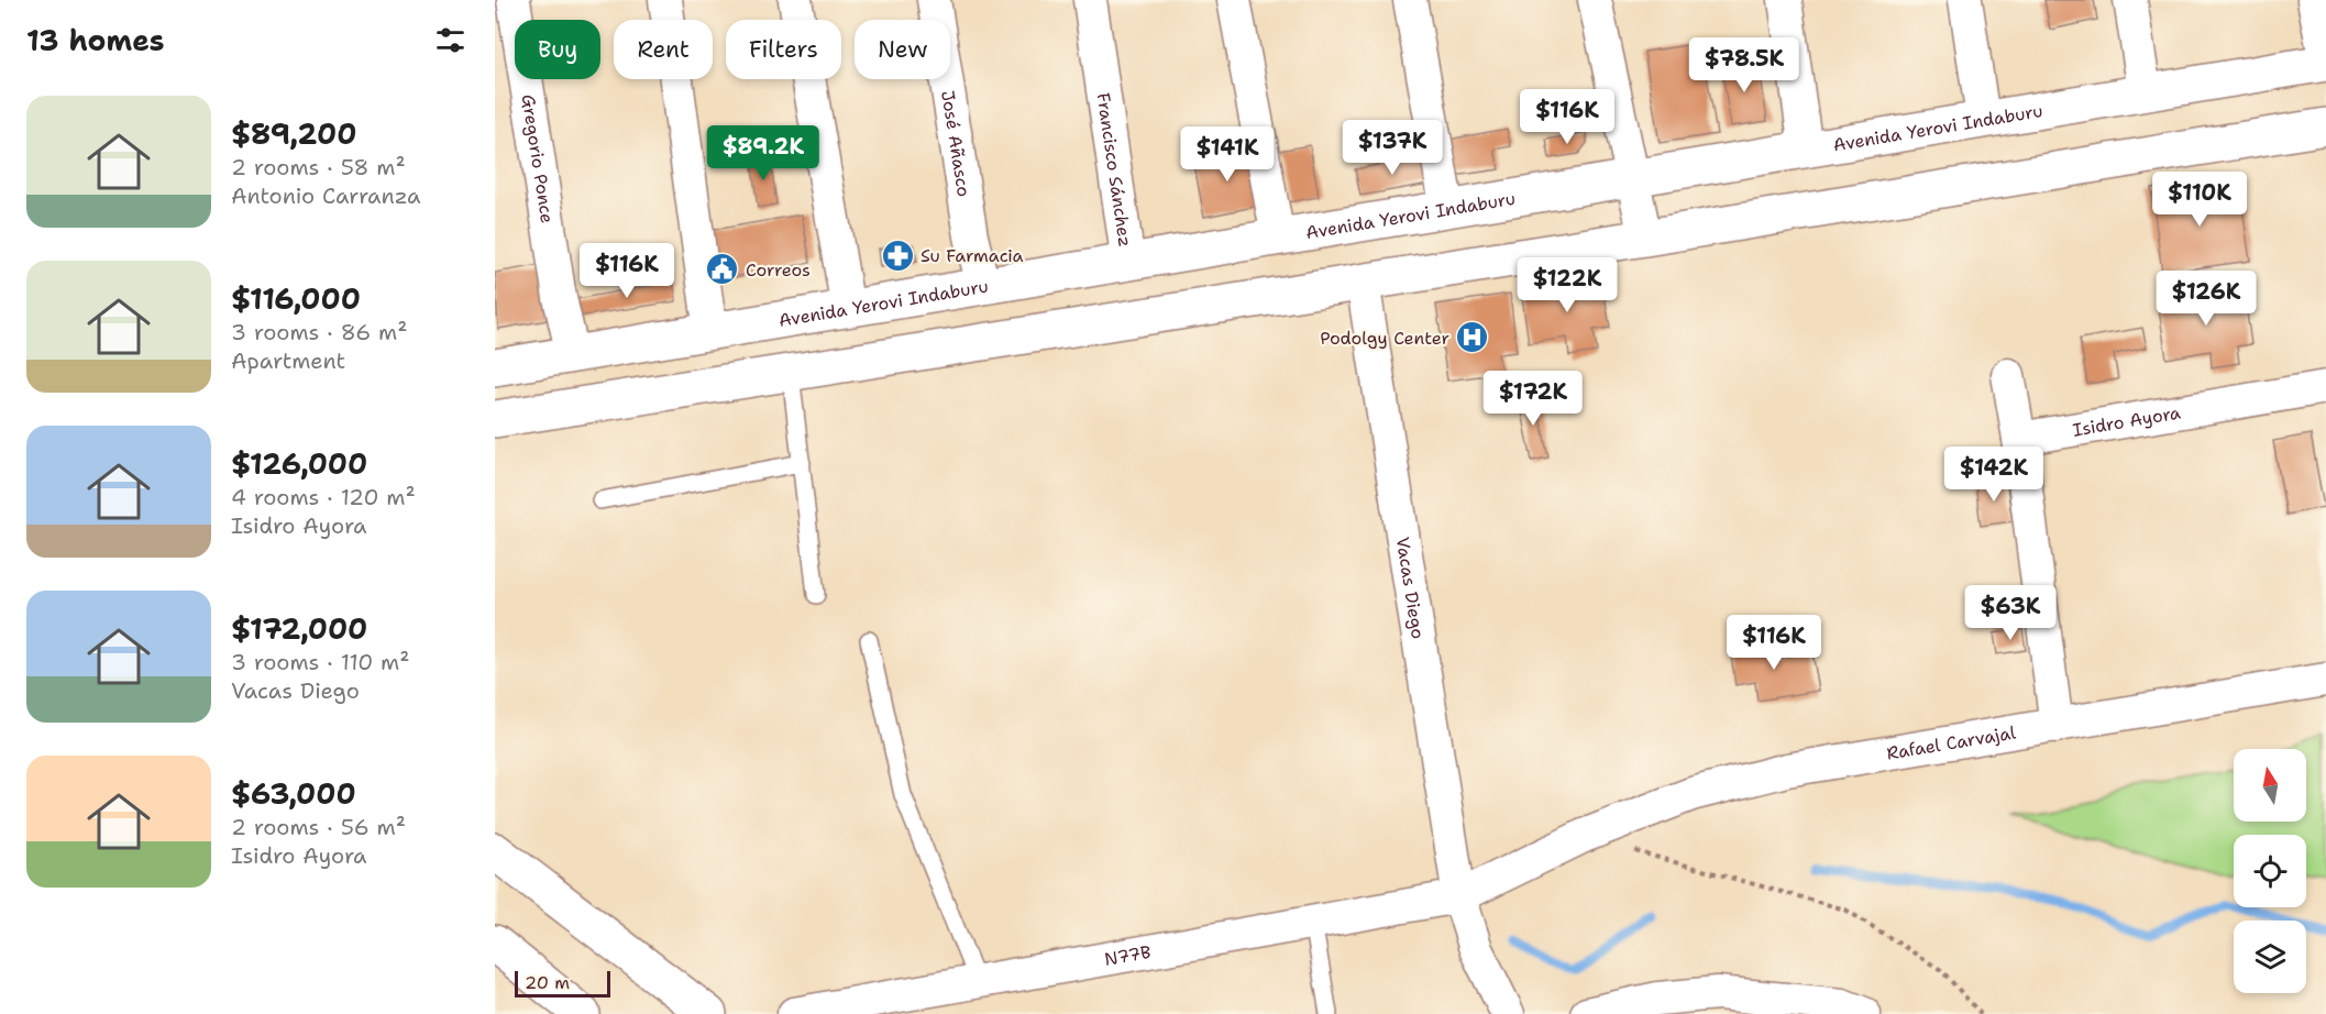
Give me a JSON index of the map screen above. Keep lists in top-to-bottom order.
{
  "streets": {
    "street": [
      "Avenida Yerovi Indaburu",
      "José Añasco",
      "Gregorio Ponce",
      "Francisco Sánchez",
      "Isidro Ayora",
      "Vacas Diego",
      "Rafael Carvajal",
      "N77B"
    ]
  },
  "crossings": [
    ["Avenida Yerovi Indaburu", "José Añasco"],
    ["Avenida Yerovi Indaburu", "Gregorio Ponce"],
    ["Avenida Yerovi Indaburu", "Francisco Sánchez"],
    ["Vacas Diego", "Rafael Carvajal"],
    ["Vacas Diego", "N77B"],
    ["Rafael Carvajal", "N77B"]
  ],
  "places": {
    "pharmacy": ["Su Farmacia"],
    "public building": ["Correos"],
    "hospital": ["Podolgy Center"]
  },
  "scale_bar": "20 m",
  "north": "top",
  "page": {
    "heading": "13 homes",
    "chip": [
      "Buy",
      "Rent",
      "Filters",
      "New"
    ],
    "price": [
      "$78.5K",
      "$116K",
      "$137K",
      "$89.2K",
      "$141K",
      "$110K",
      "$116K",
      "$122K",
      "$126K",
      "$172K",
      "$142K",
      "$63K",
      "$116K"
    ],
    "list": [
      {
        "name": "$89,200",
        "note": "2 rooms · 58 m² · Antonio Carranza"
      },
      {
        "name": "$116,000",
        "note": "3 rooms · 86 m² · Apartment"
      },
      {
        "name": "$126,000",
        "note": "4 rooms · 120 m² · Isidro Ayora"
      },
      {
        "name": "$172,000",
        "note": "3 rooms · 110 m² · Vacas Diego"
      },
      {
        "name": "$63,000",
        "note": "2 rooms · 56 m² · Isidro Ayora"
      }
    ],
    "scale": "20 m"
  }
}
